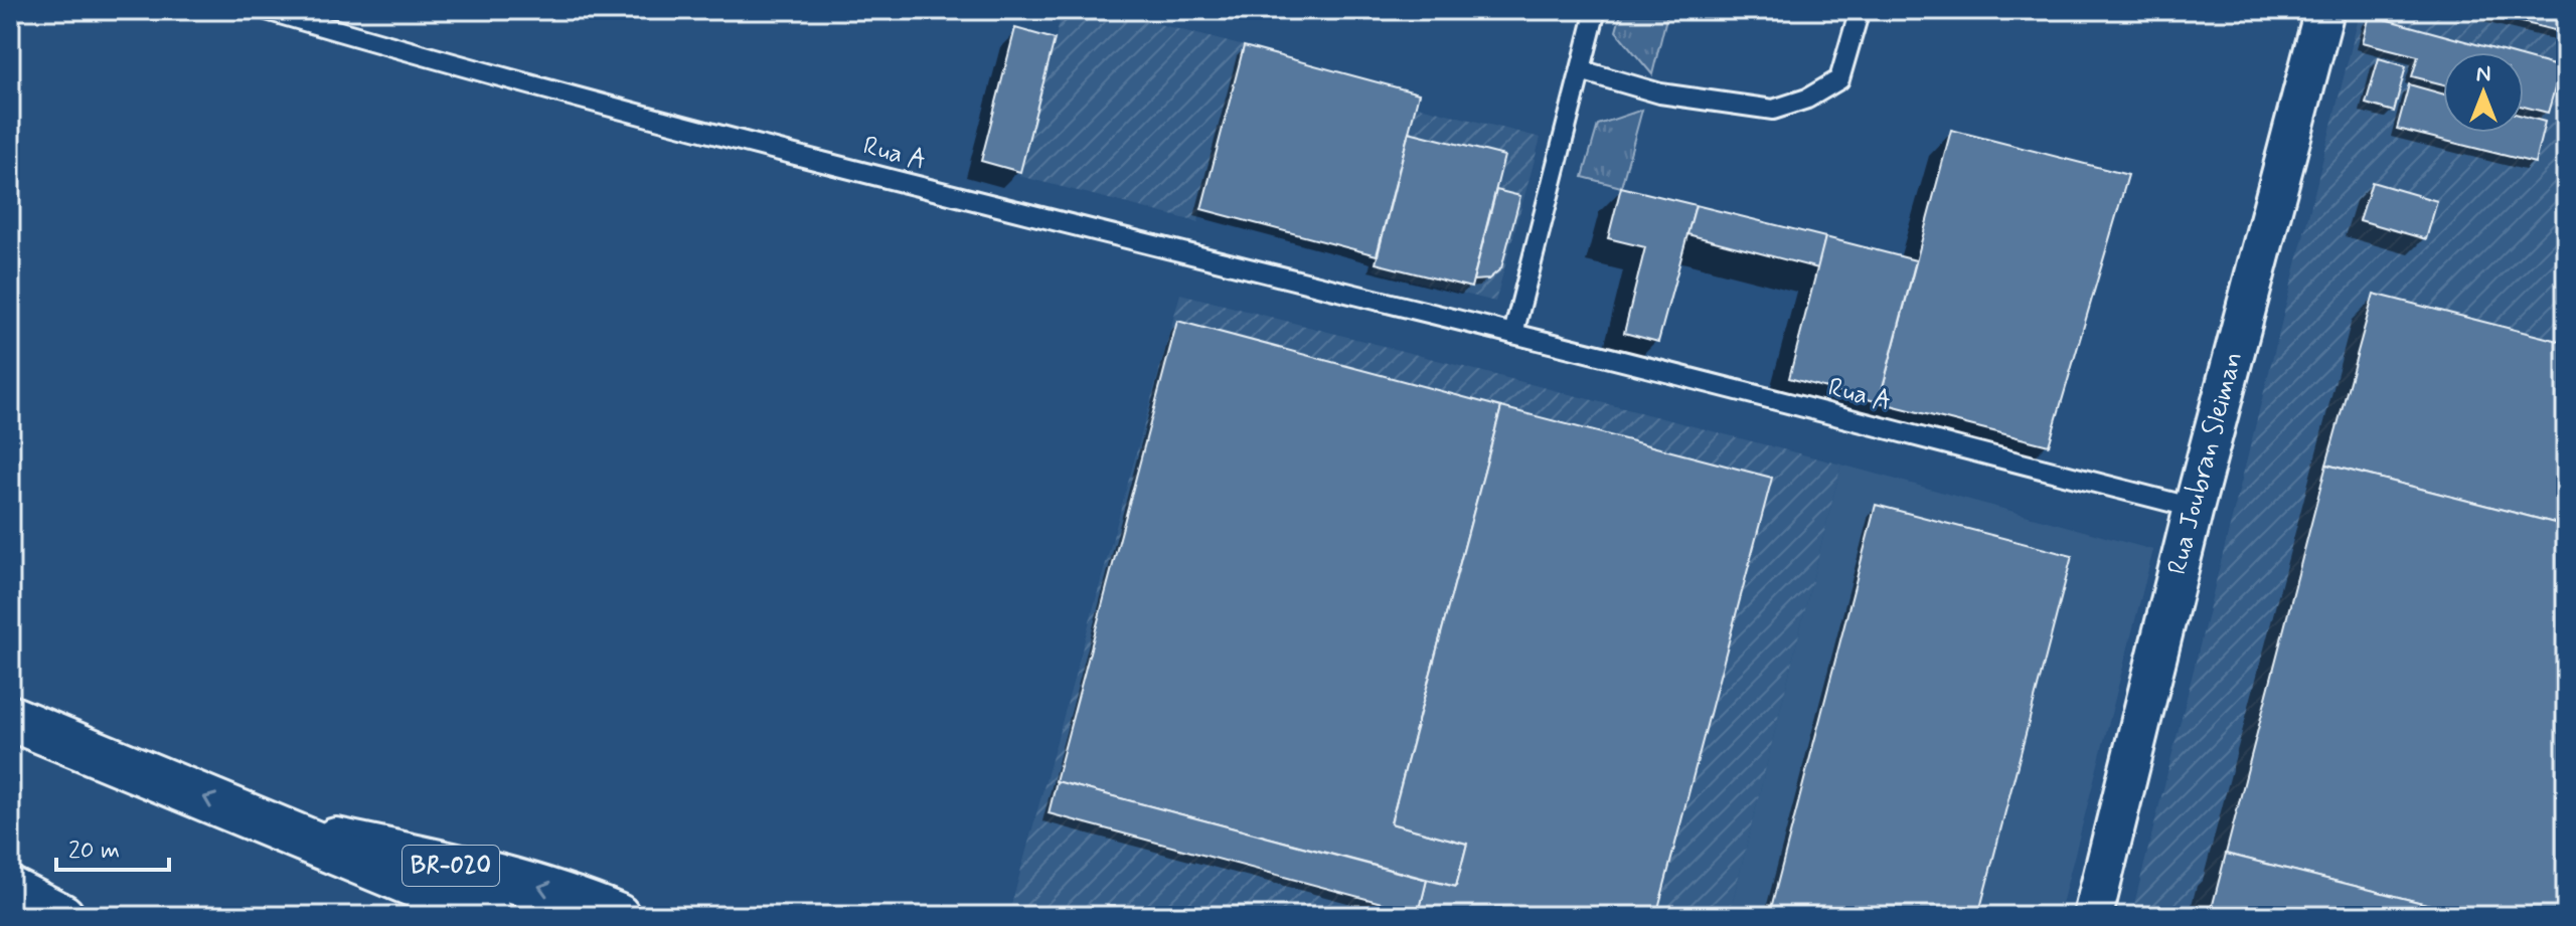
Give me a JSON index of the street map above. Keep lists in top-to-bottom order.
{
  "streets": {
    "main road": ["BR-020"],
    "street": ["Rua Joubran Sleiman"],
    "lane": ["Rua A"]
  },
  "crossings": [
    ["Rua A", "Rua Joubran Sleiman"]
  ],
  "scale_bar": "20 m",
  "north": "top"
}
